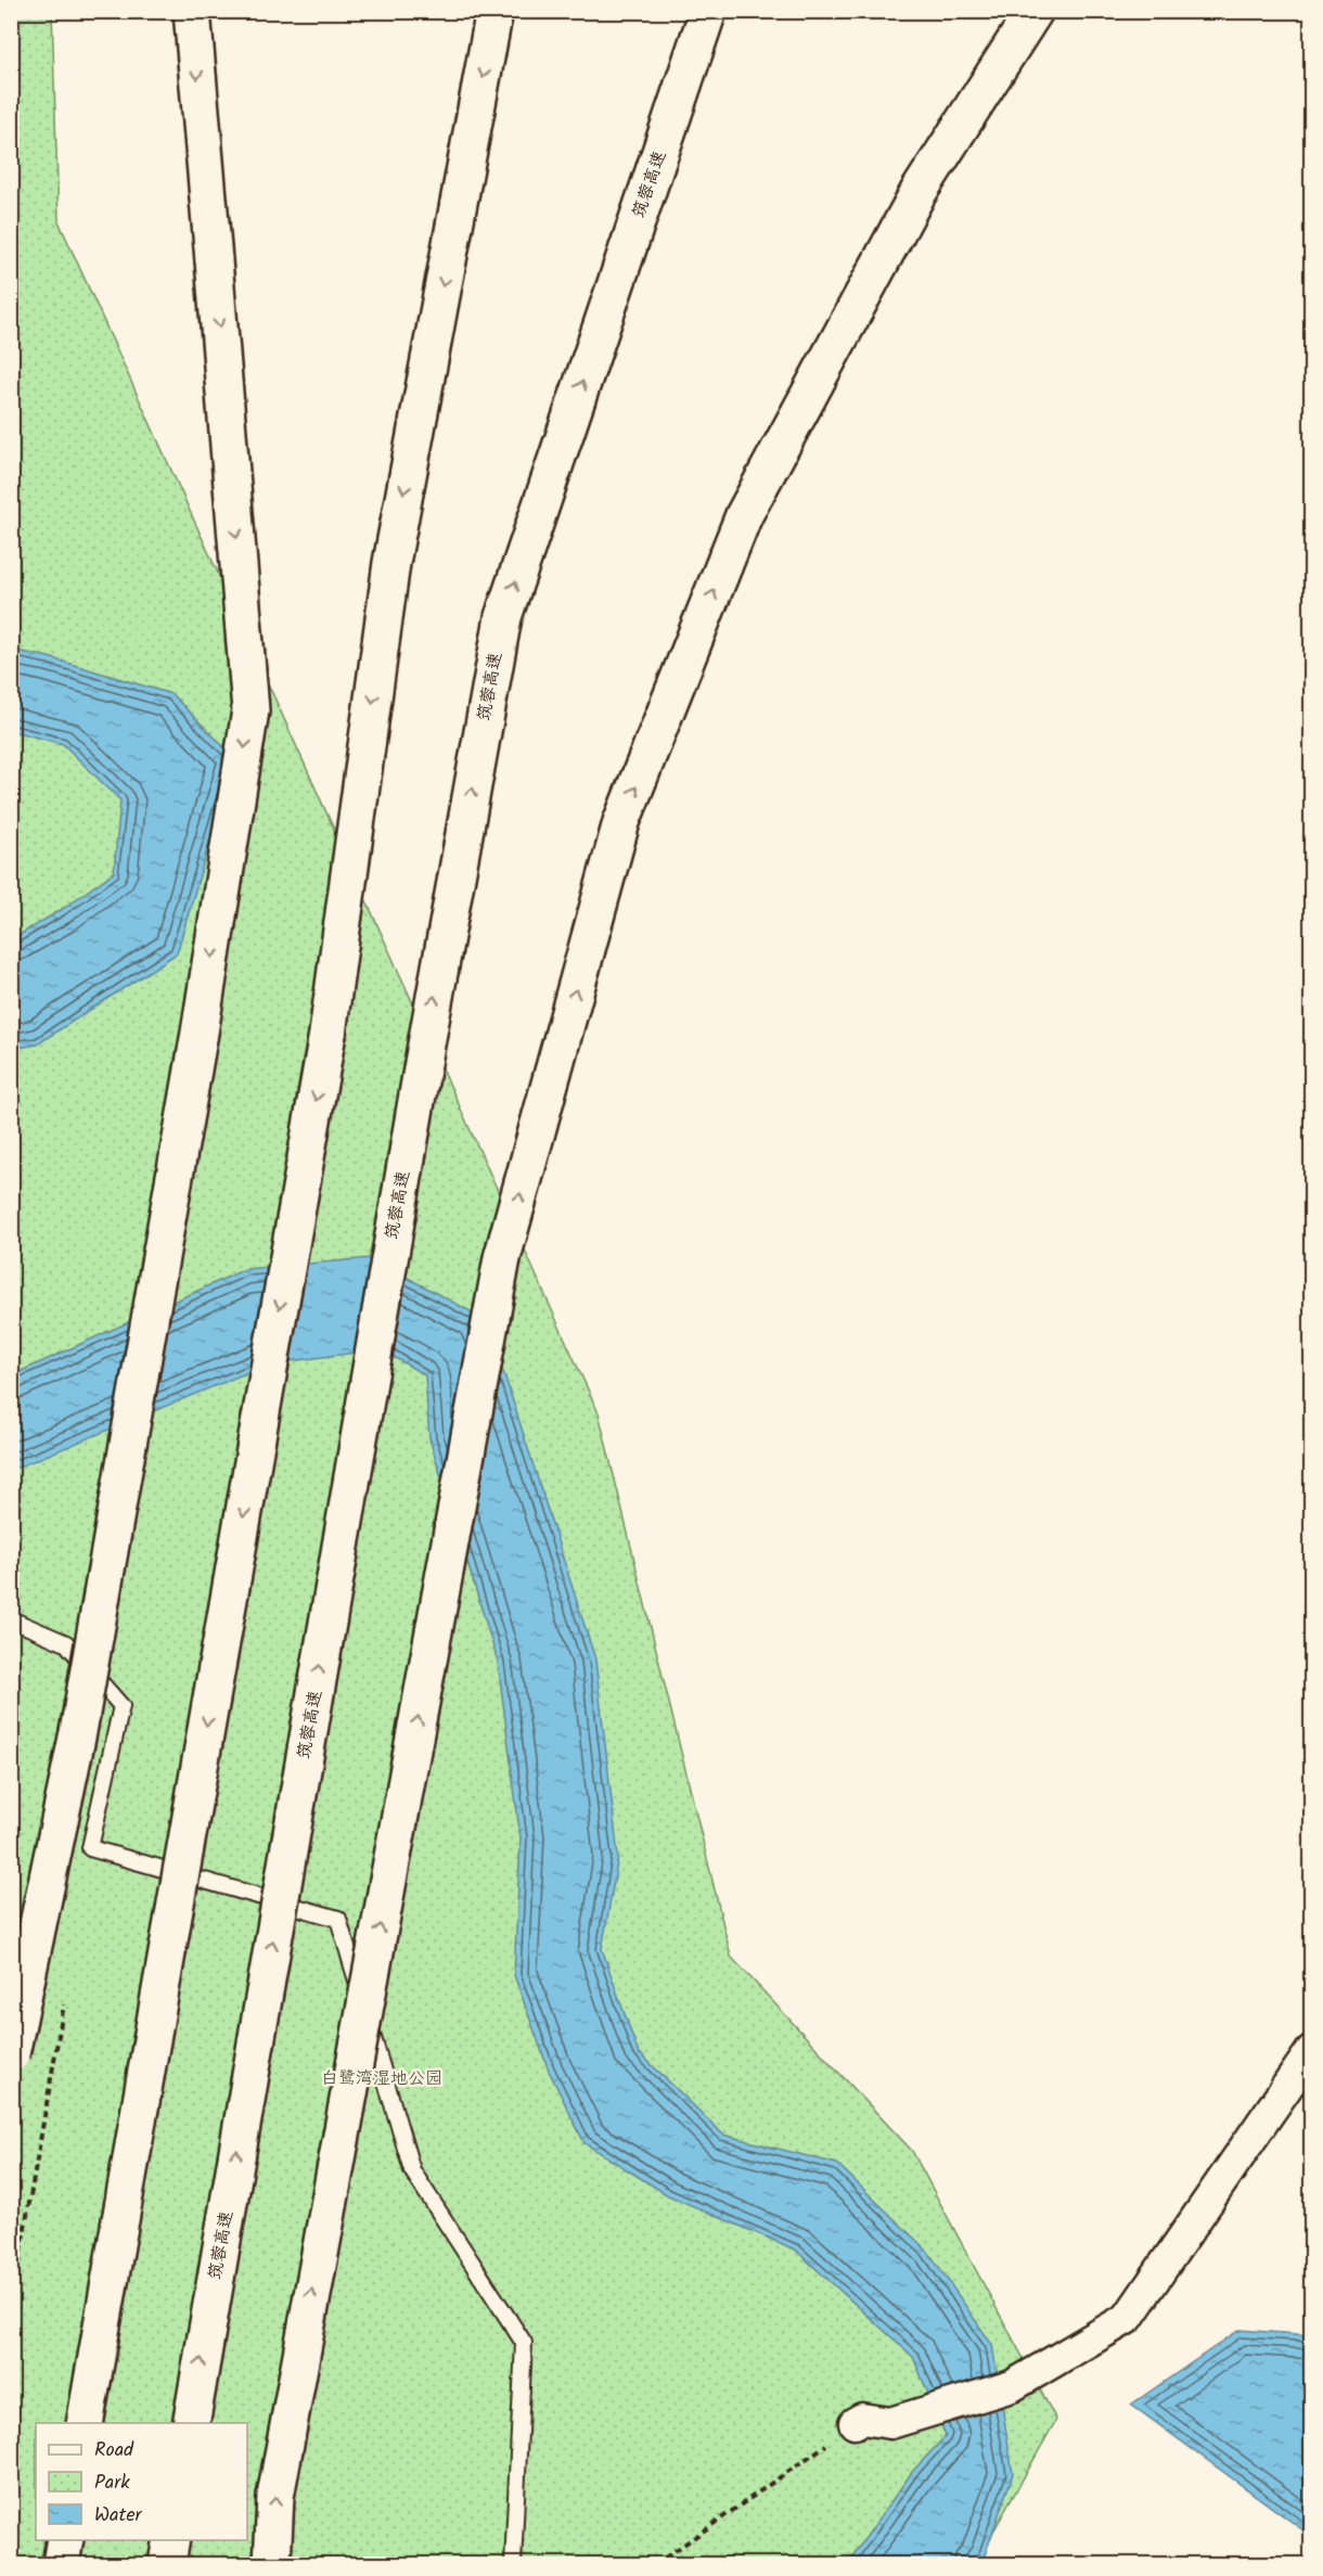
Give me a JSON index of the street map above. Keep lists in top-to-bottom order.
{
  "streets": {
    "highway": ["筑蓉高速"]
  },
  "parks": ["白鹭湾湿地公园"],
  "legend": ["Road", "Park", "Water"]
}
